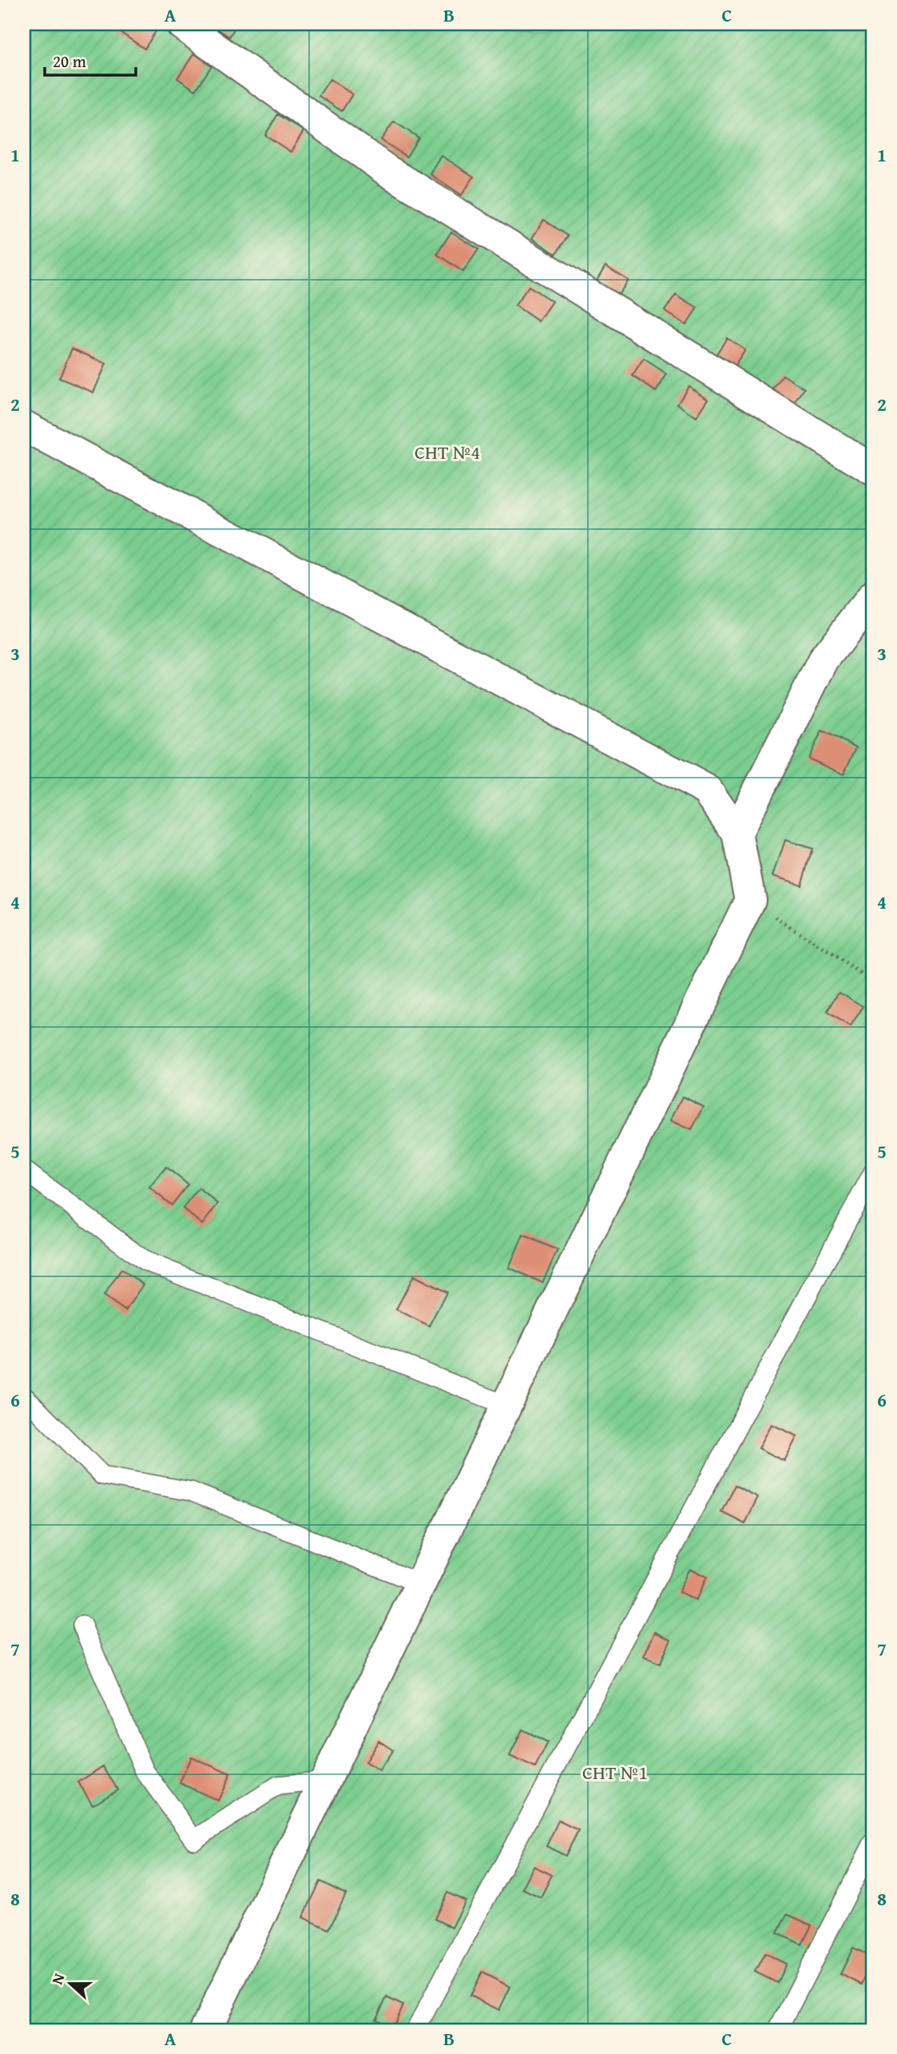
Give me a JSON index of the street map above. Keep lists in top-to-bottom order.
{
  "parks": ["СНТ №4", "СНТ №1"],
  "scale_bar": "20 m",
  "north": "left",
  "grid": {
    "columns": ["A", "B", "C"],
    "rows": [
      "1",
      "2",
      "3",
      "4",
      "5",
      "6",
      "7",
      "8"
    ]
  }
}
